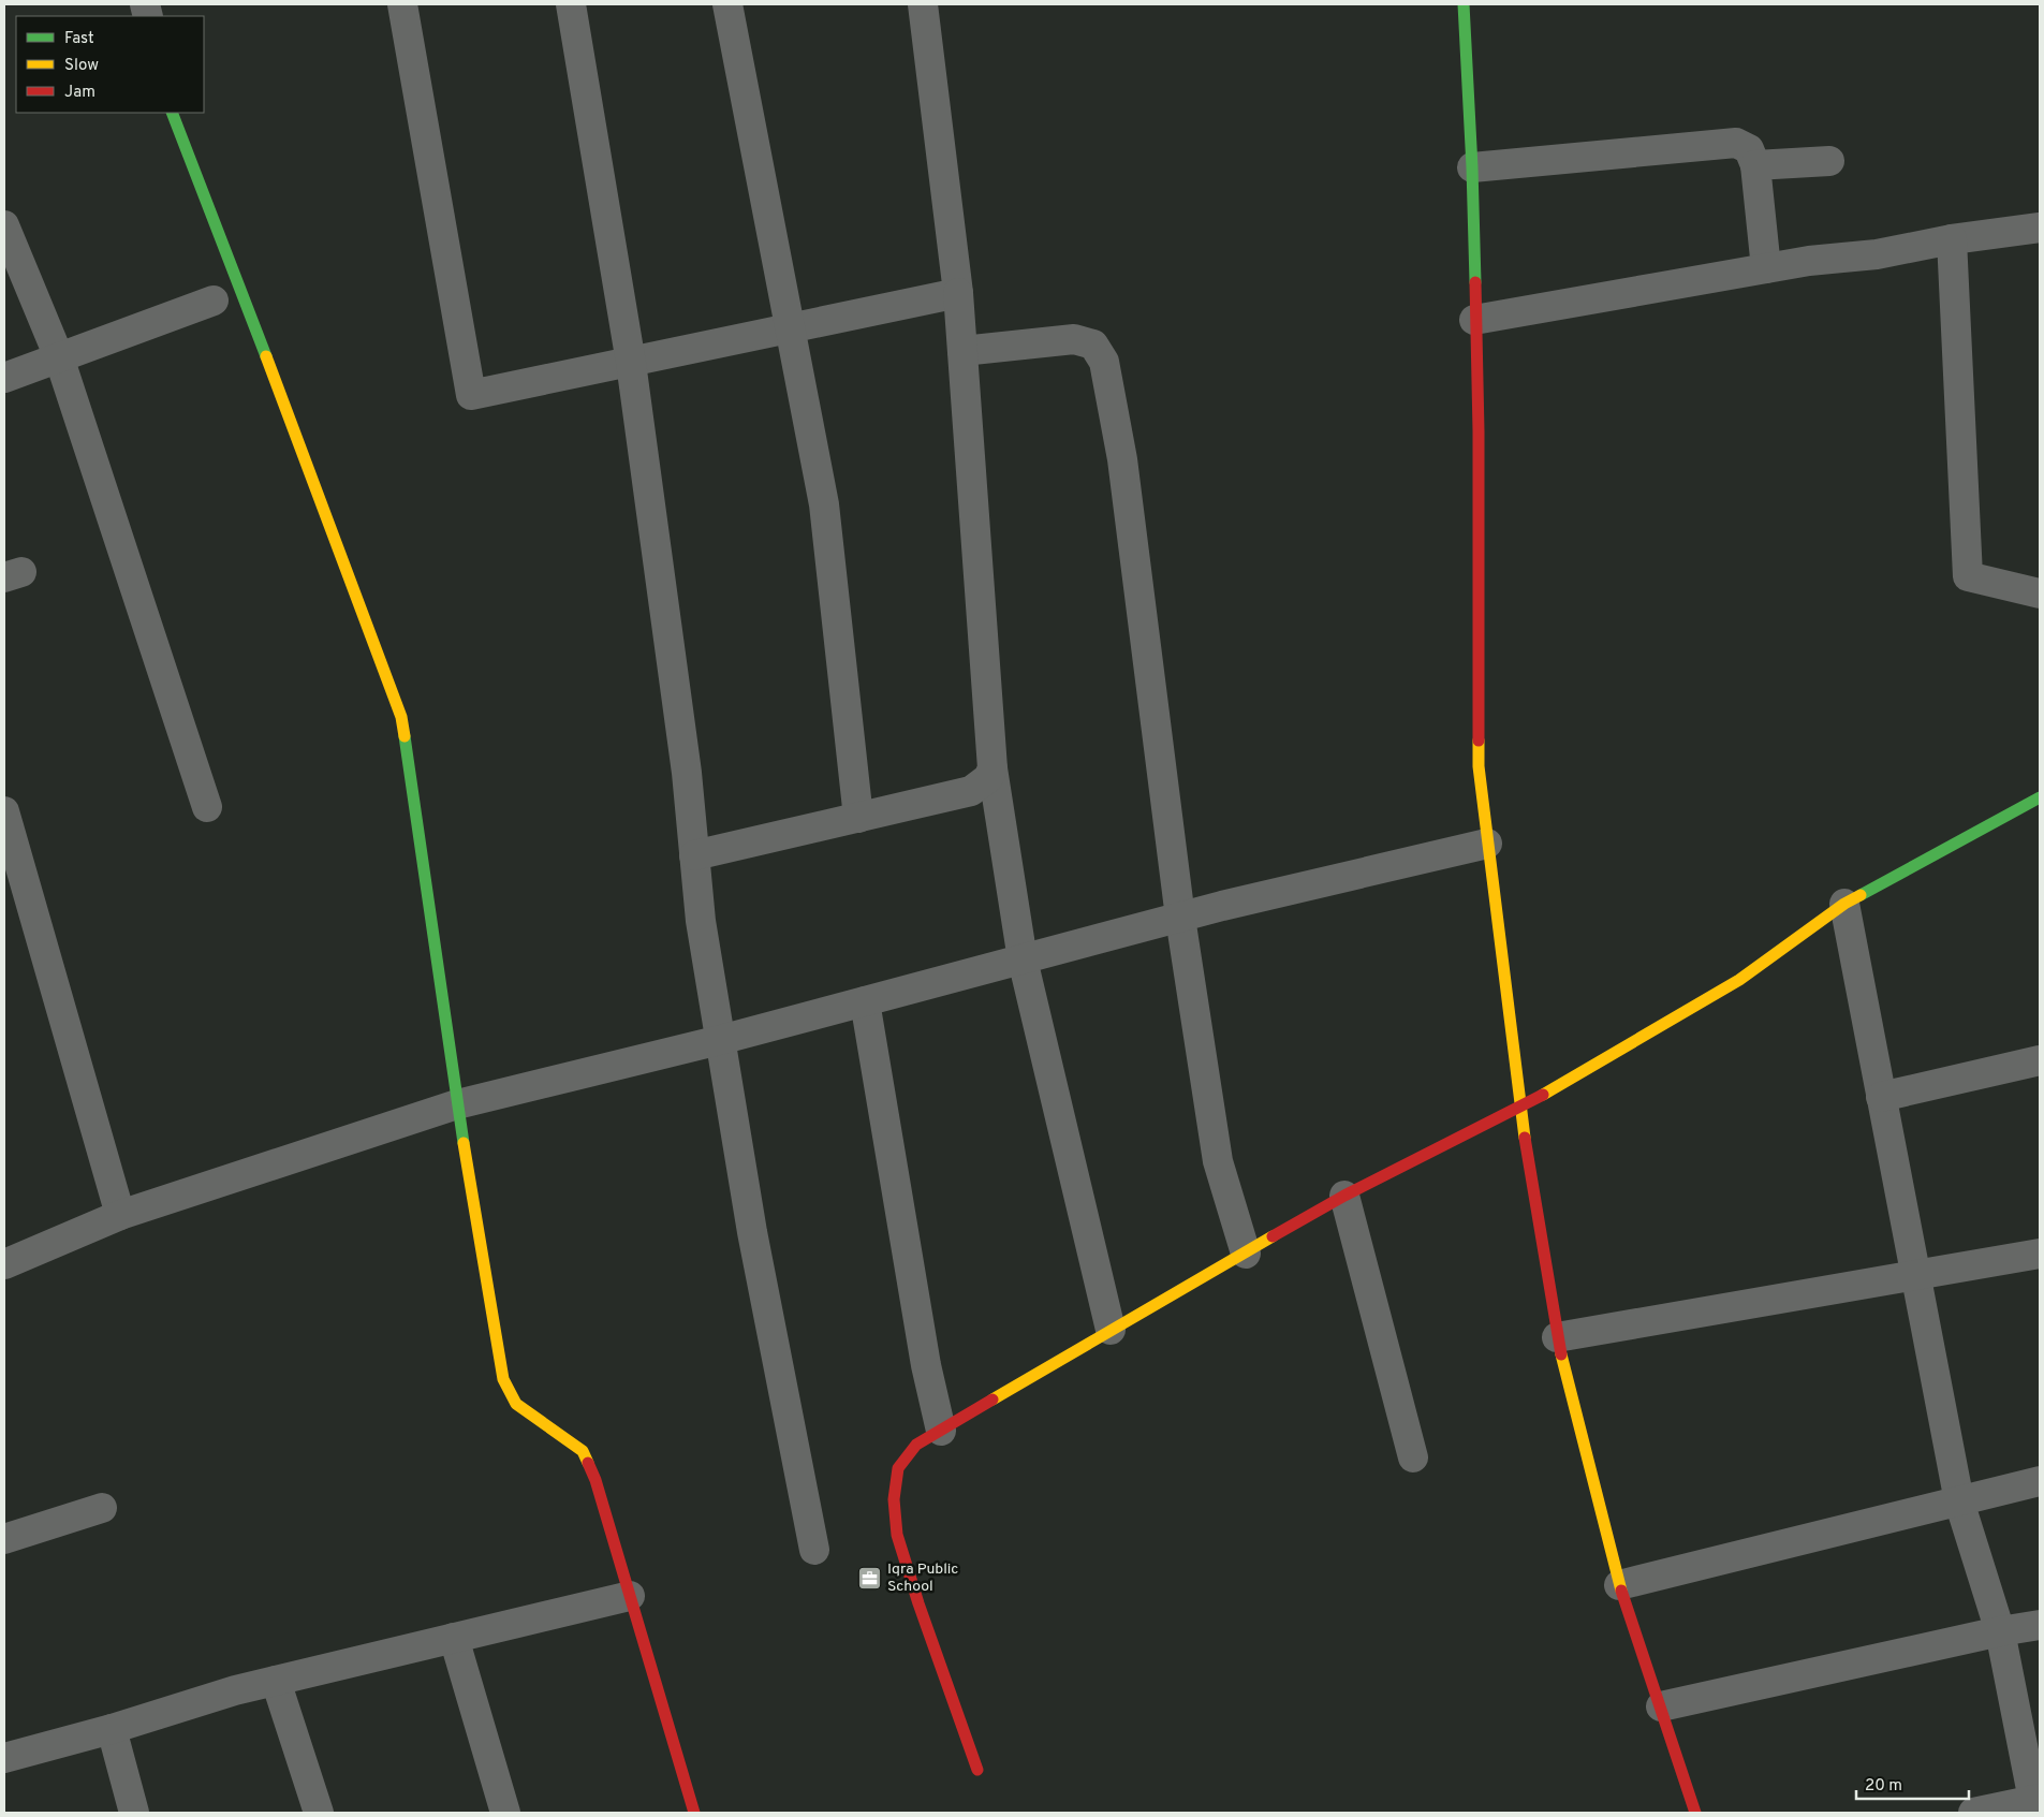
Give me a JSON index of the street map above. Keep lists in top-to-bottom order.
{
  "places": {
    "office": ["Iqra Public School"]
  },
  "legend": ["Fast", "Slow", "Jam"],
  "scale_bar": "20 m"
}
